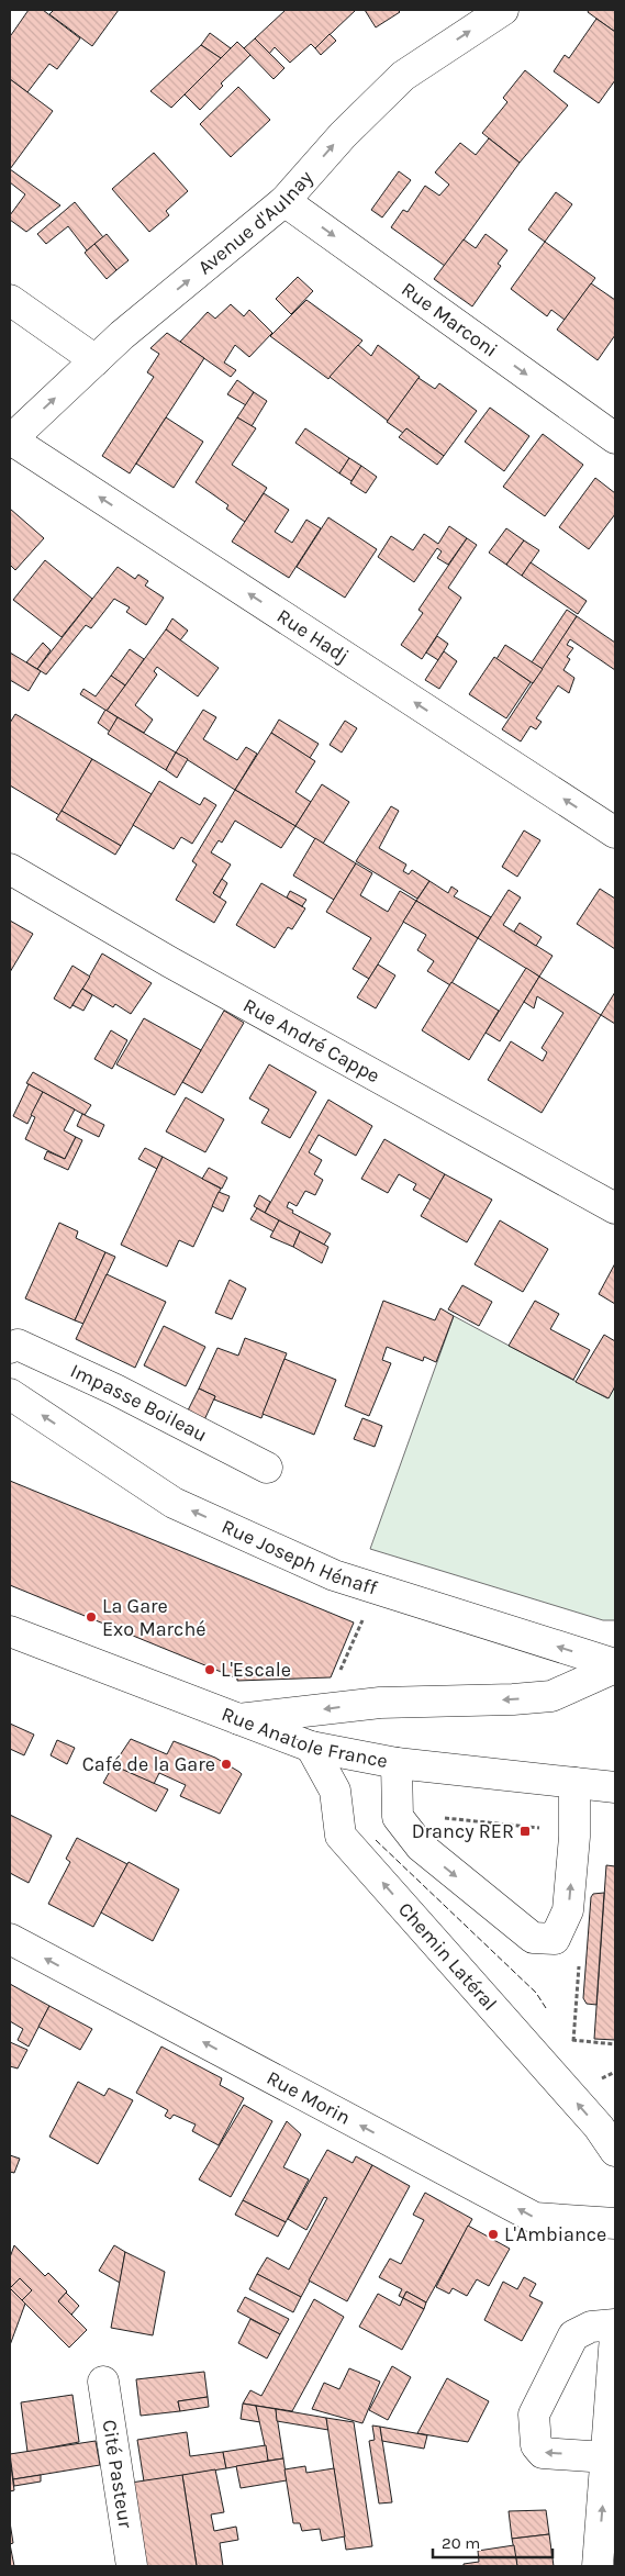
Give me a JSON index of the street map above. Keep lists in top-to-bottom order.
{
  "streets": {
    "street": [
      "Avenue d'Aulnay",
      "Rue Marconi",
      "Rue Hadj",
      "Rue André Cappe",
      "Impasse Boileau",
      "Rue Joseph Hénaff",
      "Rue Anatole France",
      "Chemin Latéral",
      "Rue Morin",
      "Cité Pasteur"
    ]
  },
  "crossings": [
    ["Avenue d'Aulnay", "Rue Marconi"],
    ["Avenue d'Aulnay", "Rue Hadj"],
    ["Rue Anatole France", "Chemin Latéral"]
  ],
  "one_way": [
    "Avenue d'Aulnay",
    "Rue Marconi",
    "Rue Hadj",
    "Rue Joseph Hénaff",
    "Chemin Latéral",
    "Rue Morin"
  ],
  "places": {
    "other": [
      "La Gare Exo Marché",
      "L'Escale",
      "Café de la Gare",
      "L'Ambiance"
    ],
    "transit": ["Drancy RER"]
  },
  "scale_bar": "20 m"
}
